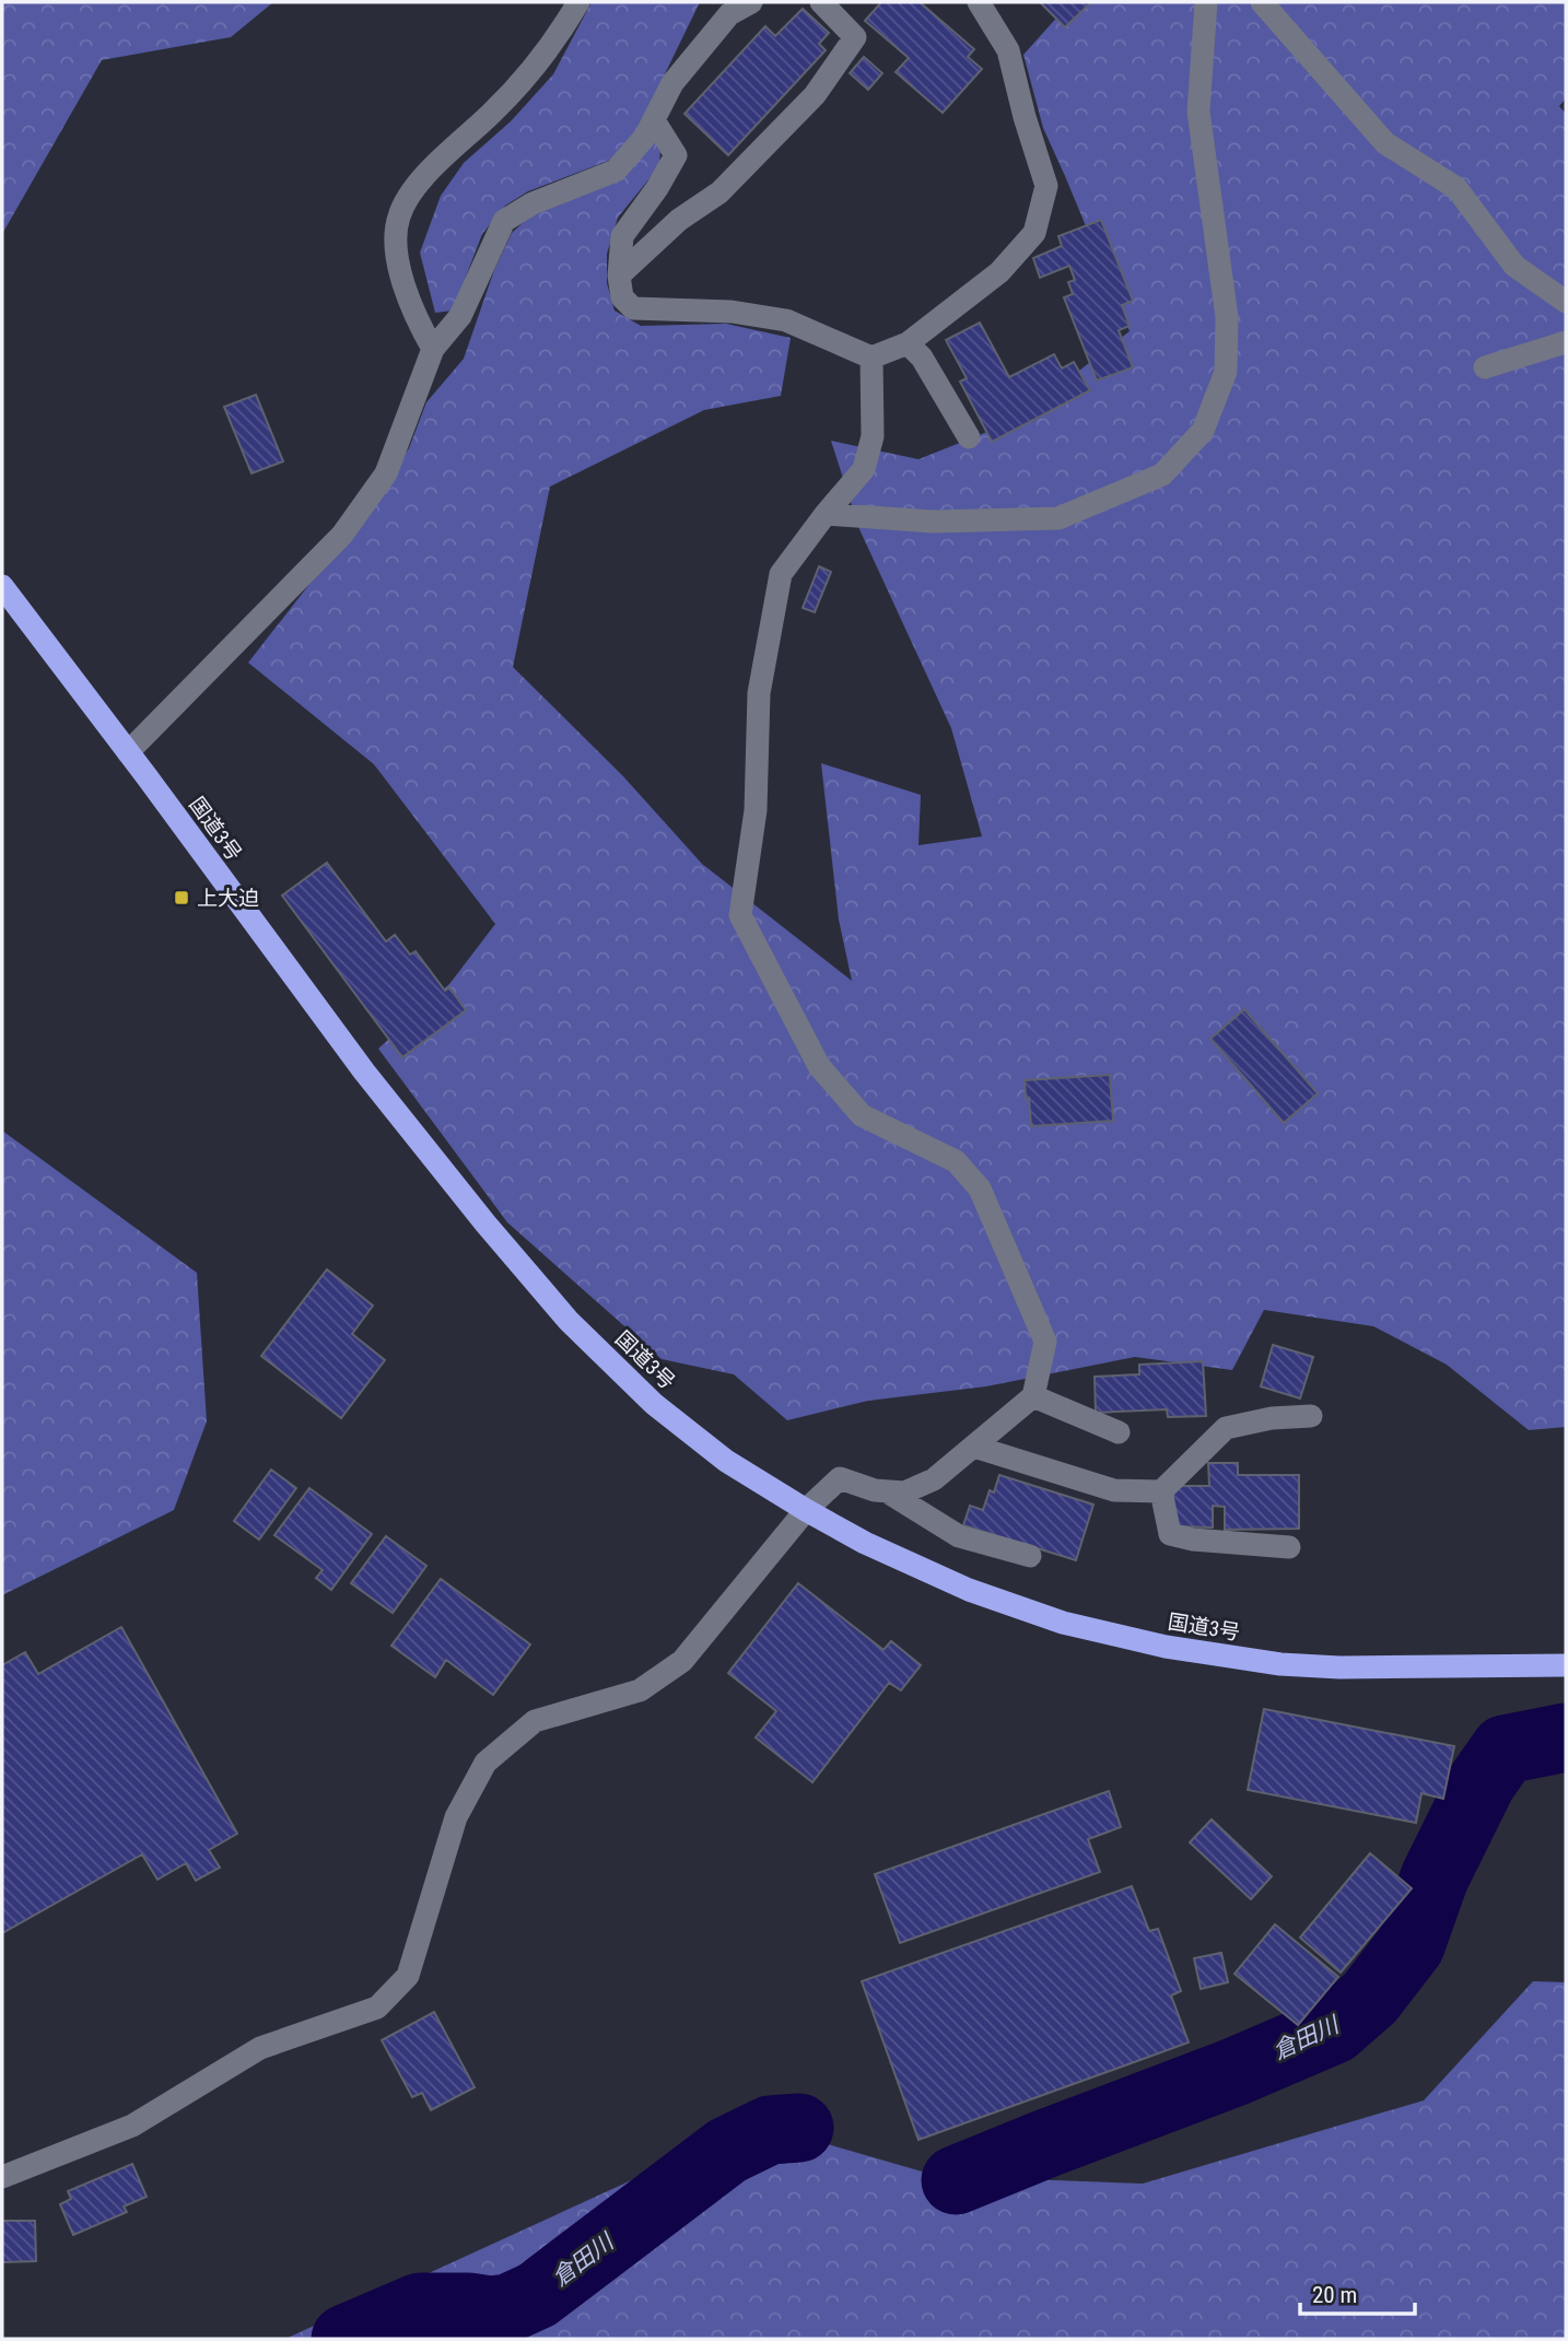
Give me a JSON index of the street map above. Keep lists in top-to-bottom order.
{
  "streets": {
    "highway": ["国道3号"]
  },
  "water": ["倉田川"],
  "places": {
    "transit": ["上大迫"]
  },
  "scale_bar": "20 m"
}
